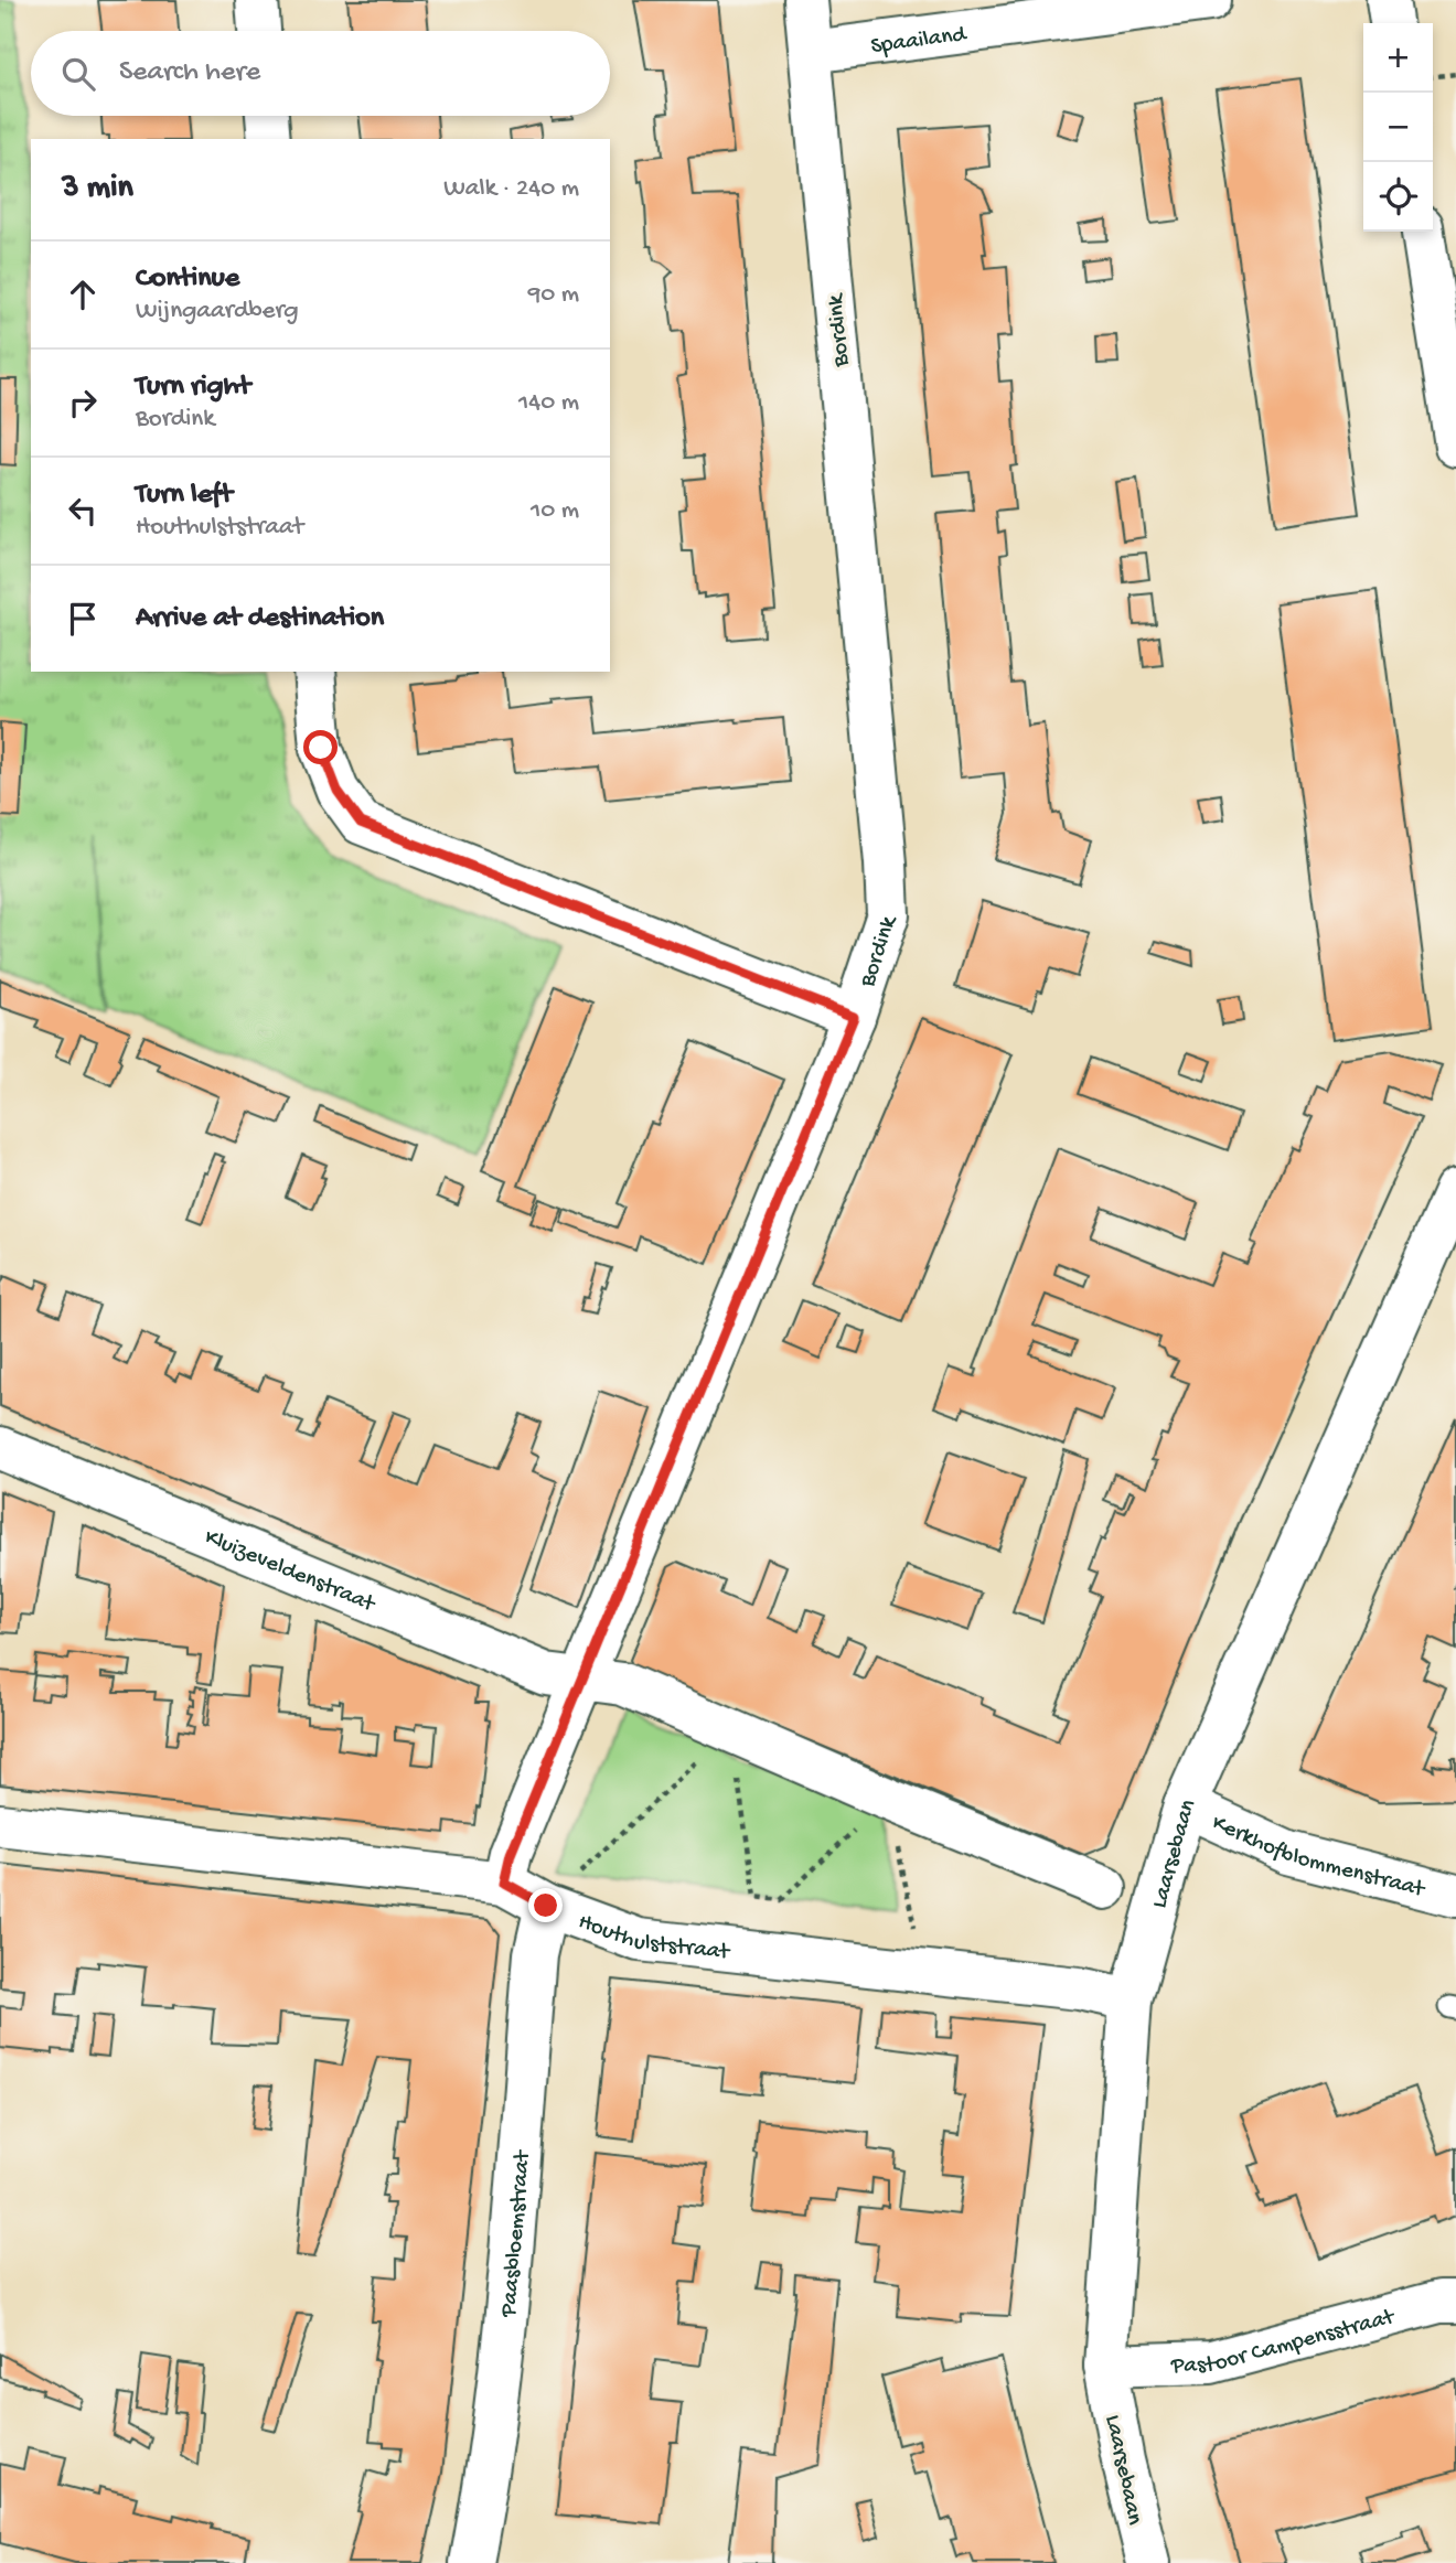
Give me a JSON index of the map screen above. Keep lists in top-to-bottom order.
{
  "streets": {
    "street": [
      "Spaailand",
      "Bordink",
      "Kluizeveldenstraat",
      "Laarsebaan",
      "Kerkhofblommenstraat",
      "Houthulststraat",
      "Paasbloemstraat",
      "Pastoor Campensstraat"
    ]
  },
  "crossings": [
    ["Spaailand", "Bordink"],
    ["Bordink", "Kluizeveldenstraat"],
    ["Bordink", "Houthulststraat"],
    ["Laarsebaan", "Kerkhofblommenstraat"],
    ["Laarsebaan", "Houthulststraat"],
    ["Laarsebaan", "Pastoor Campensstraat"],
    ["Houthulststraat", "Paasbloemstraat"]
  ],
  "page": {
    "map_buttons": ["+", "−"],
    "search": "Search here",
    "heading": ["3 min", "Walk · 240 m"],
    "list": [
      ["Continue", "Wijngaardberg", "90 m"],
      ["Turn right", "Bordink", "140 m"],
      ["Turn left", "Houthulststraat", "10 m"],
      "Arrive at destination"
    ]
  }
}
